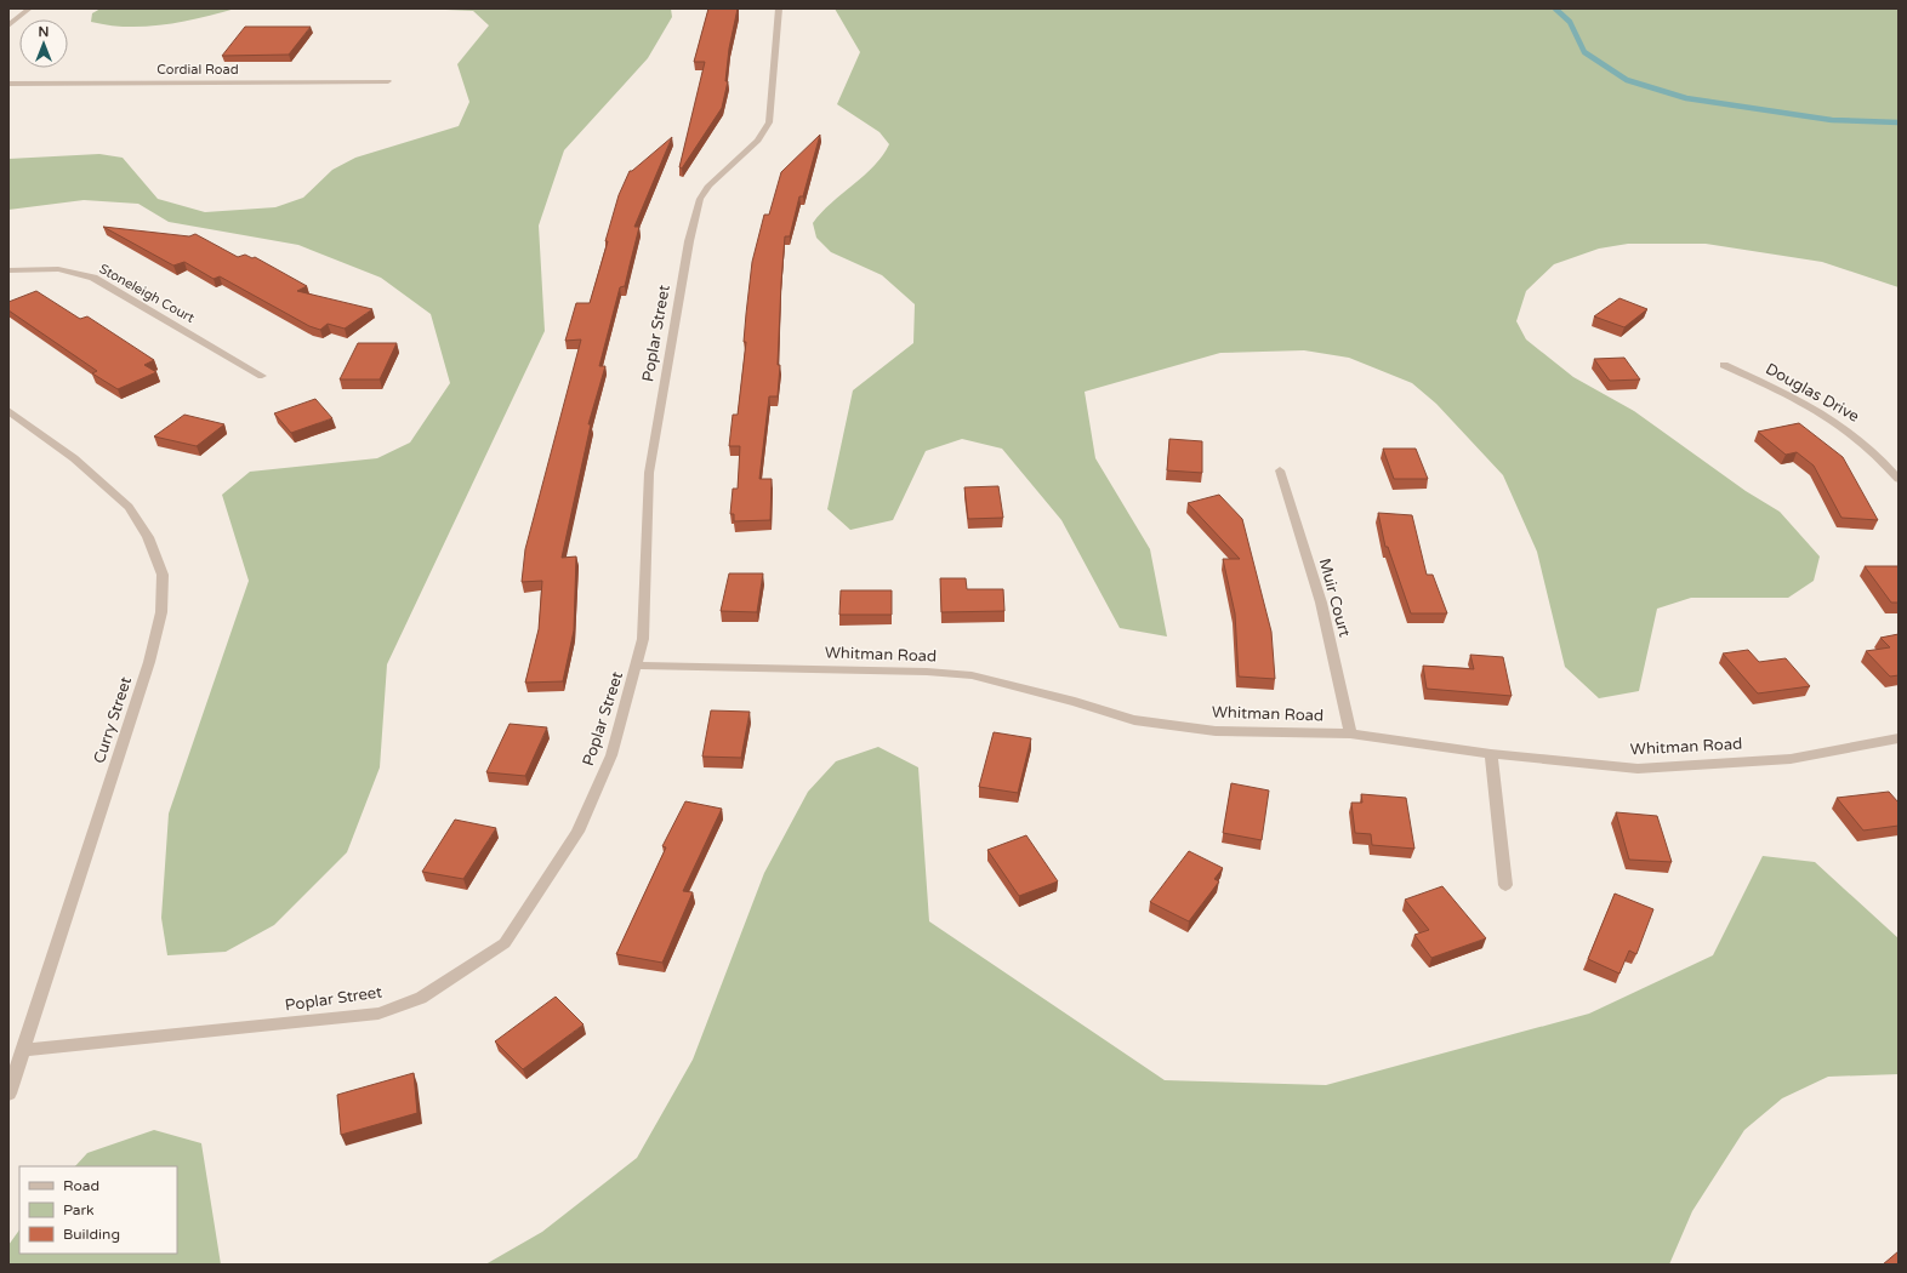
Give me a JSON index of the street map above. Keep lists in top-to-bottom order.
{
  "streets": {
    "street": [
      "Cordial Road",
      "Stoneleigh Court",
      "Poplar Street",
      "Douglas Drive",
      "Muir Court",
      "Whitman Road",
      "Curry Street"
    ]
  },
  "crossings": [
    ["Poplar Street", "Whitman Road"],
    ["Poplar Street", "Curry Street"],
    ["Muir Court", "Whitman Road"]
  ],
  "legend": ["Road", "Park", "Building"],
  "north": "top"
}
